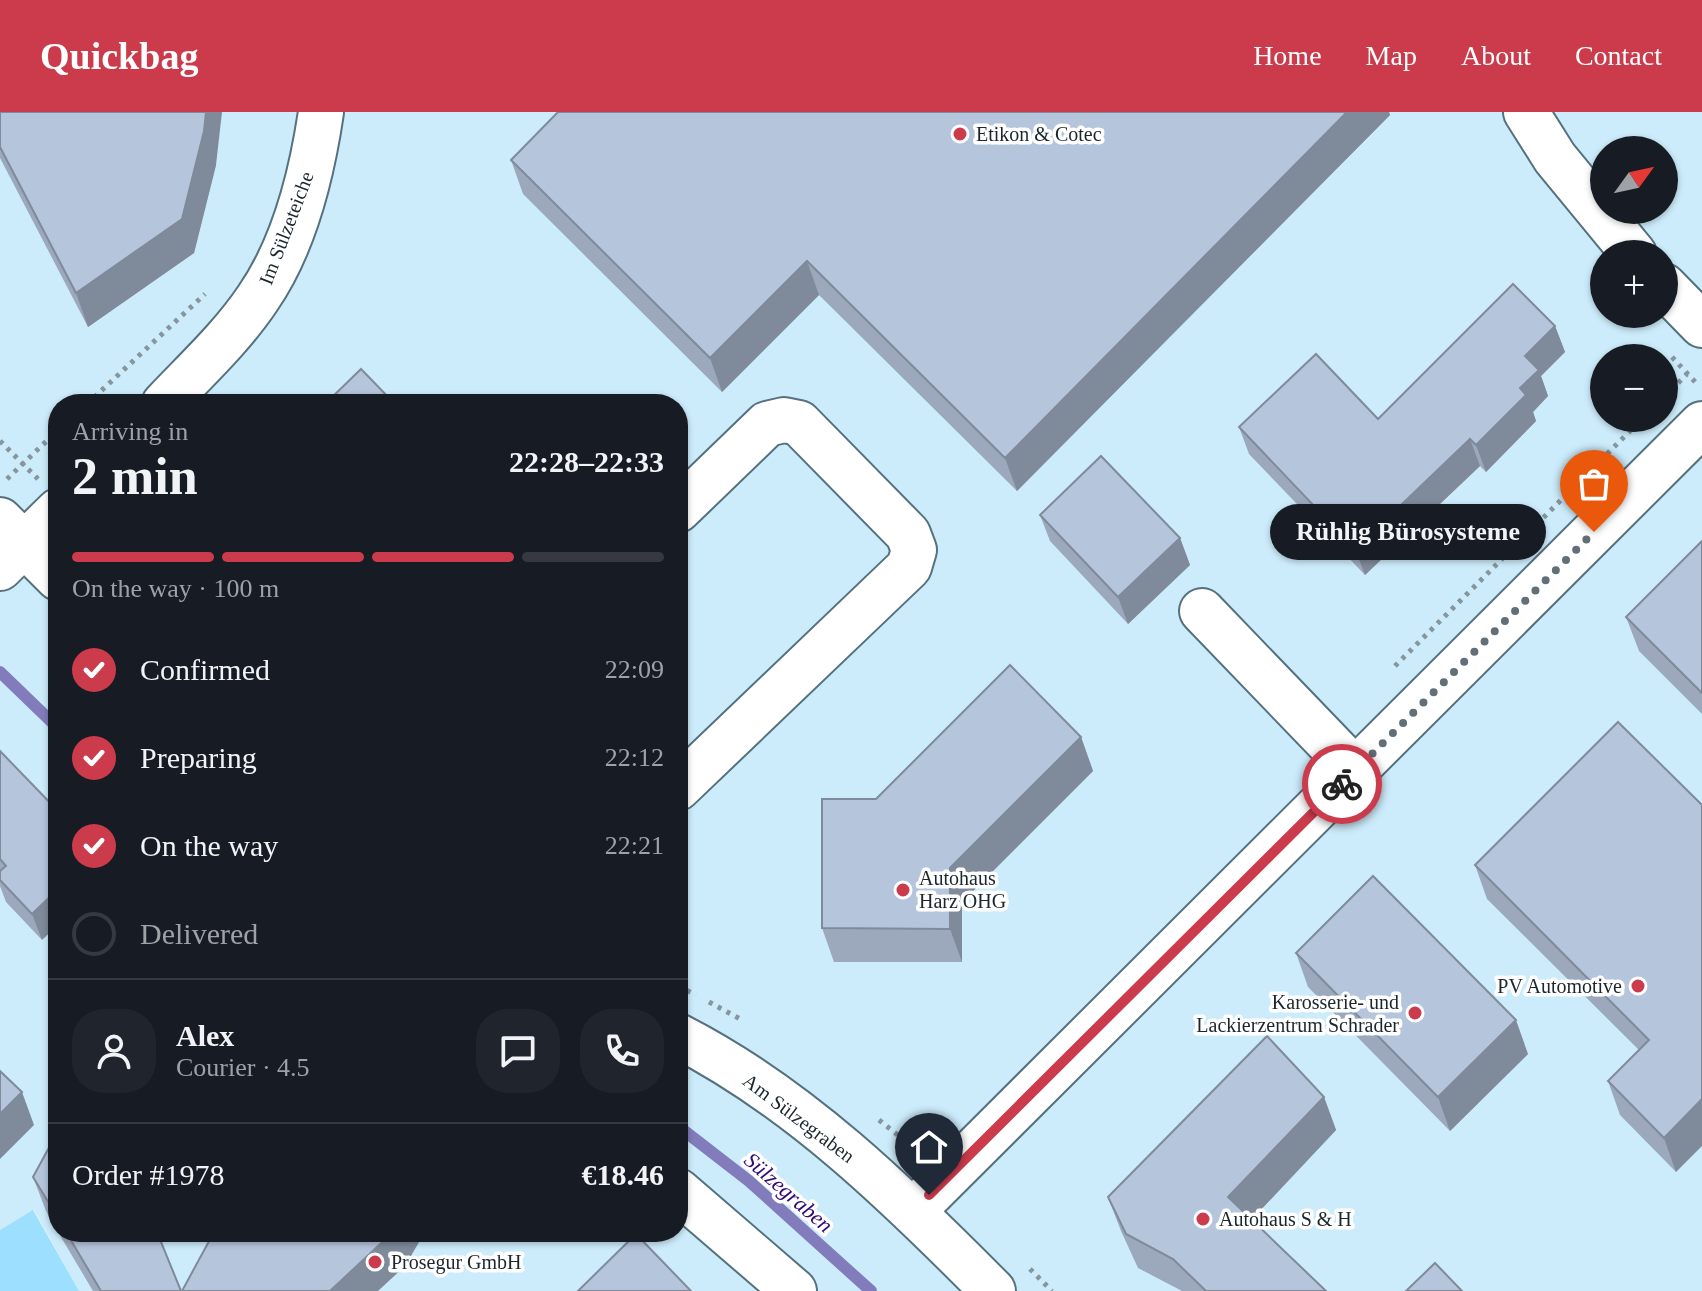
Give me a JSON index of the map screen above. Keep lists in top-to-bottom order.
{
  "streets": {
    "street": ["Im Sülzeteiche", "Am Sülzegraben"]
  },
  "water": ["Sülzegraben"],
  "places": [
    "Etikon & Cotec",
    "Rühlig Bürosysteme",
    "Autohaus Harz OHG",
    "PV Automotive",
    "Karosserie- und Lackierzentrum Schrader",
    "Autohaus S & H",
    "Prosegur GmbH"
  ],
  "north": "top right",
  "page": {
    "header": "Quickbag",
    "nav": [
      "Home",
      "Map",
      "About",
      "Contact"
    ],
    "map_buttons": ["+", "−"],
    "heading": ["2 min", "Arriving in", "22:28–22:33"],
    "panel": [
      "Alex",
      "Courier · 4.5",
      "Order #1978",
      "€18.46"
    ],
    "bubble": "Rühlig Bürosysteme",
    "bar": "On the way · 100 m",
    "list": [
      ["Confirmed", "22:09"],
      ["Preparing", "22:12"],
      ["On the way", "22:21"],
      "Delivered"
    ]
  }
}
